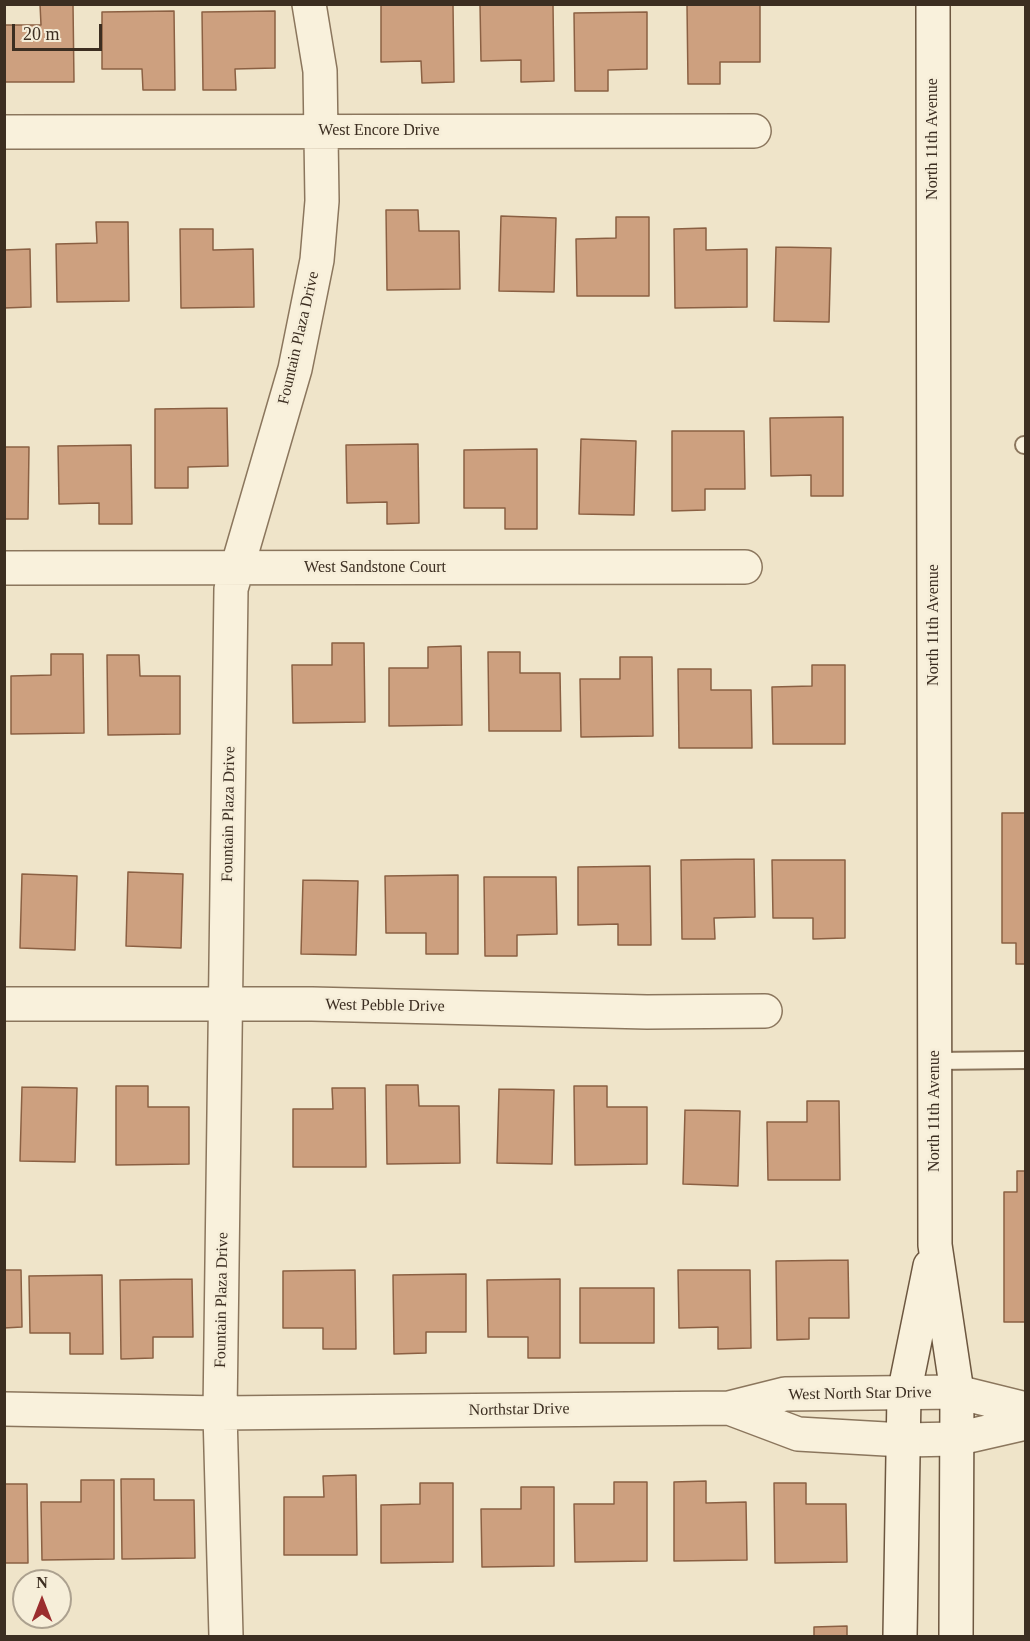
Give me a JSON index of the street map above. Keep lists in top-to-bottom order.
{
  "streets": {
    "street": [
      "West Encore Drive",
      "North 11th Avenue",
      "Fountain Plaza Drive",
      "West Sandstone Court",
      "West Pebble Drive",
      "West North Star Drive",
      "Northstar Drive"
    ]
  },
  "crossings": [
    ["West Encore Drive", "Fountain Plaza Drive"],
    ["North 11th Avenue", "West North Star Drive"],
    ["North 11th Avenue", "Northstar Drive"],
    ["Fountain Plaza Drive", "West Sandstone Court"],
    ["Fountain Plaza Drive", "West Pebble Drive"],
    ["Fountain Plaza Drive", "Northstar Drive"],
    ["West North Star Drive", "Northstar Drive"]
  ],
  "scale_bar": "20 m",
  "north": "top"
}
